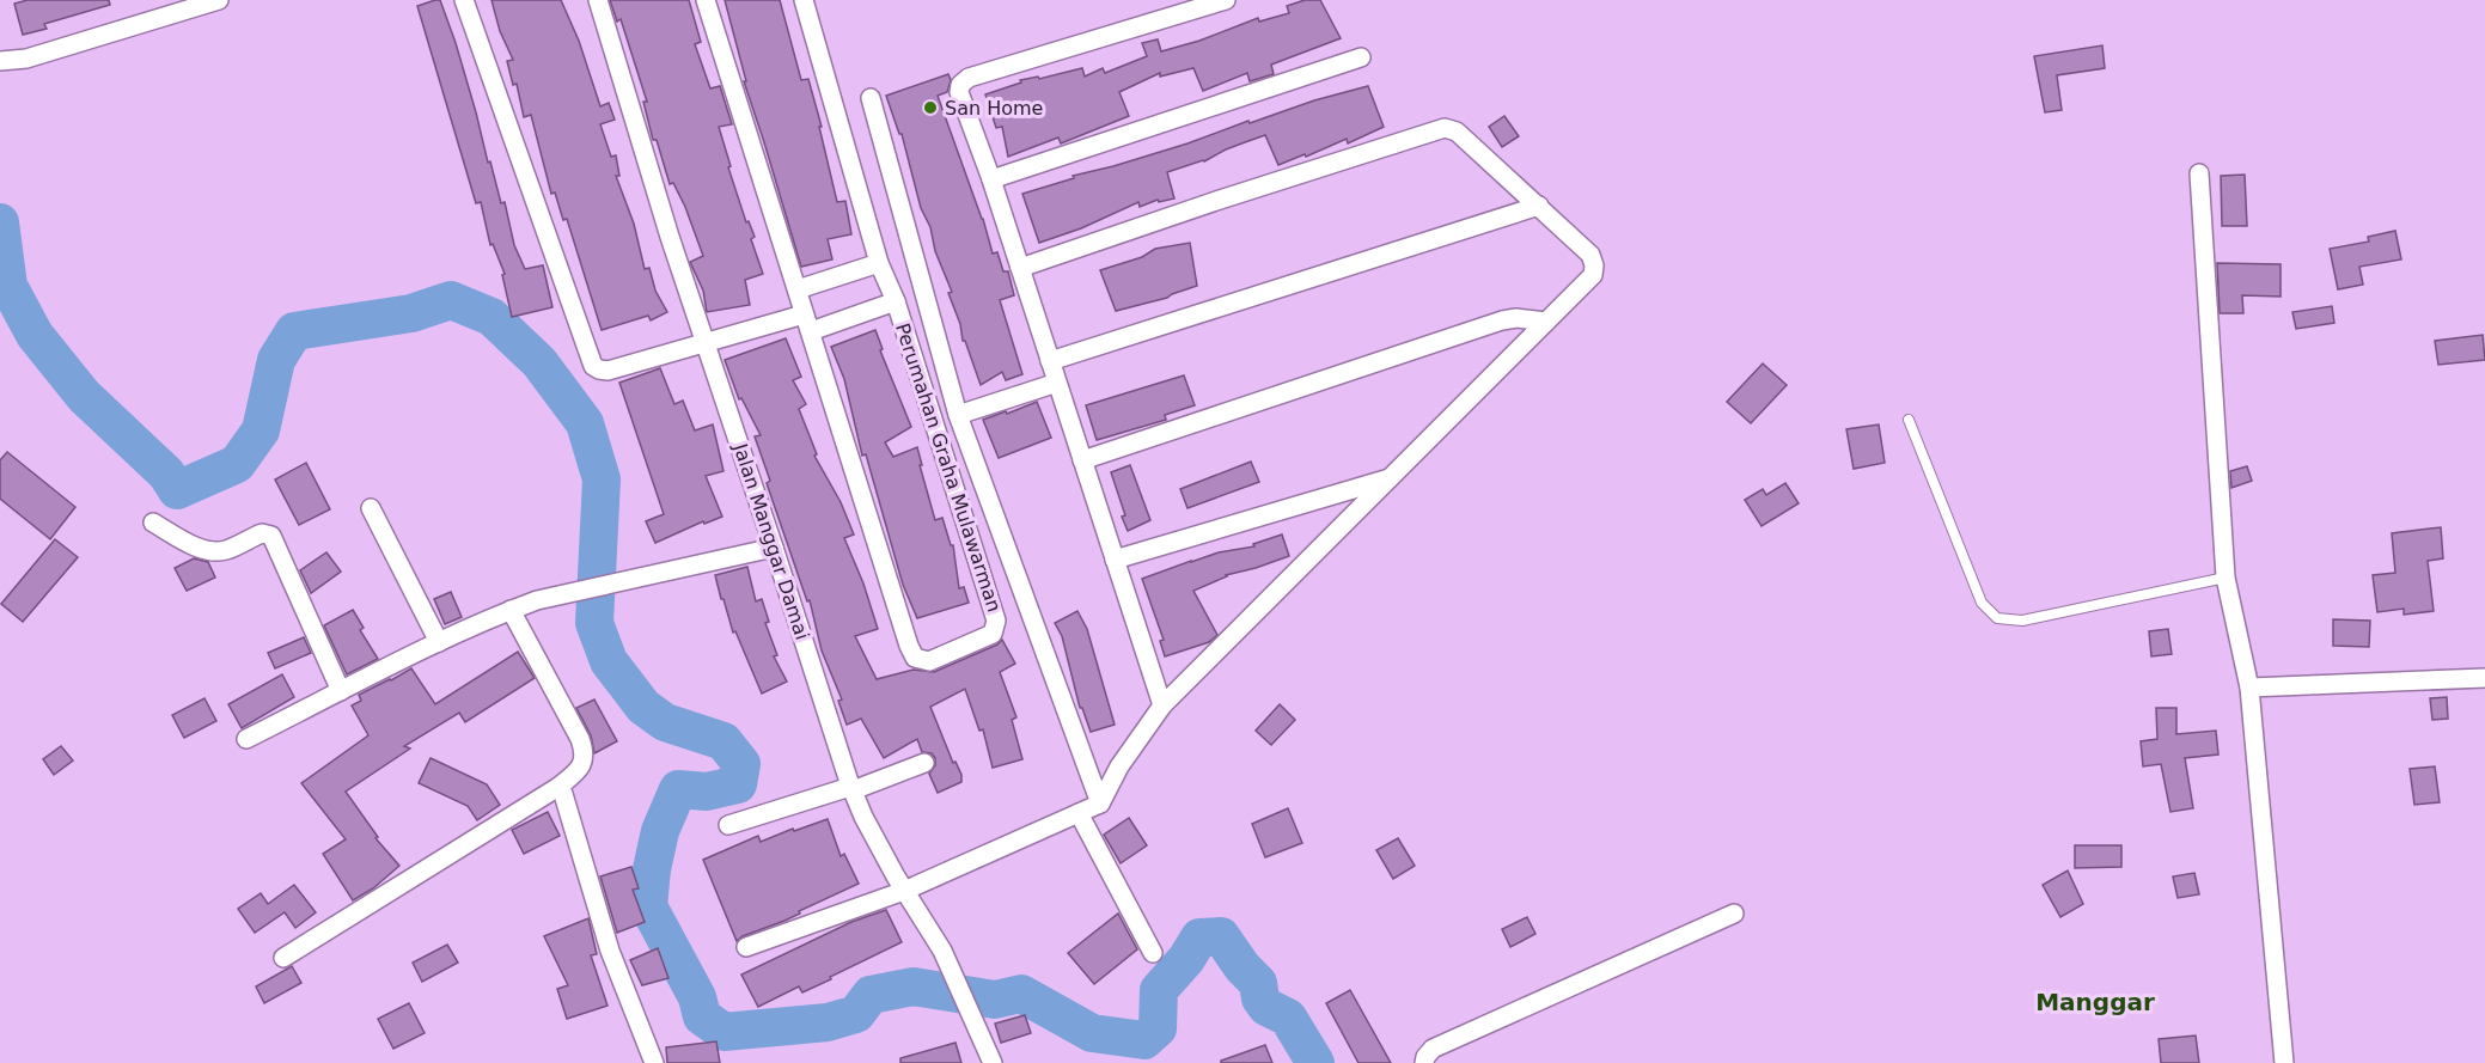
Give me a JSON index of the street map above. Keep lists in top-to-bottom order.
{
  "streets": {
    "street": ["Perumahan Graha Mulawarman", "Jalan Manggar Damai"]
  },
  "districts": ["Manggar"],
  "places": ["San Home"]
}
